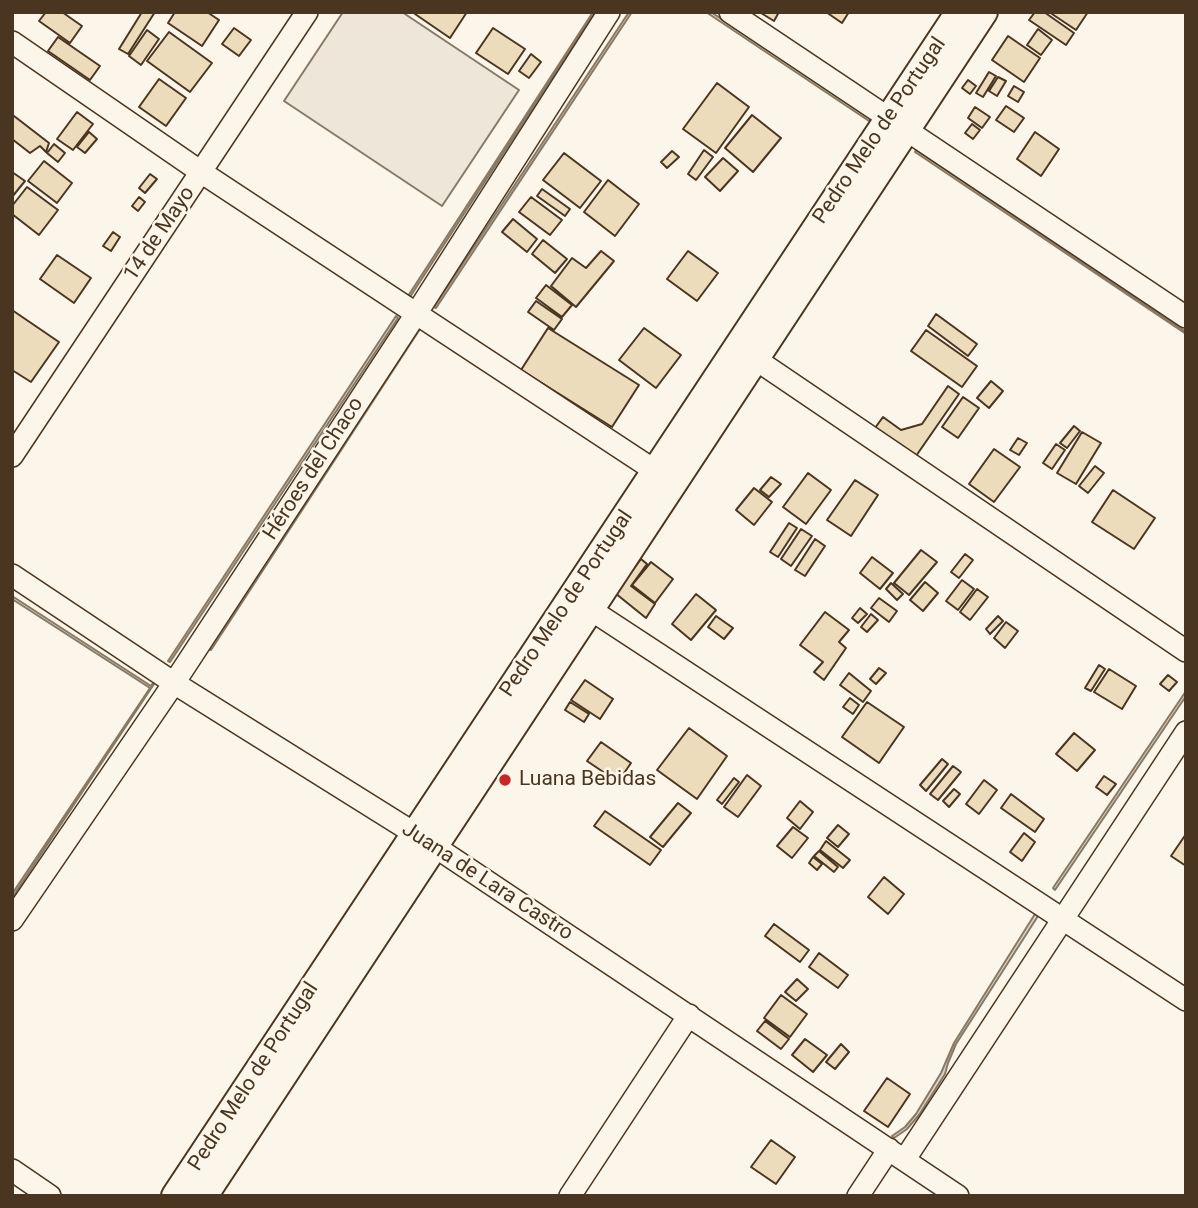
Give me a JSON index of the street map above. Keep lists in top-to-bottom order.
{
  "streets": {
    "street": [
      "Pedro Melo de Portugal",
      "14 de Mayo",
      "Héroes del Chaco",
      "Juana de Lara Castro"
    ]
  },
  "crossings": [
    ["Pedro Melo de Portugal", "Juana de Lara Castro"],
    ["Héroes del Chaco", "Juana de Lara Castro"]
  ],
  "places": ["Luana Bebidas"]
}
